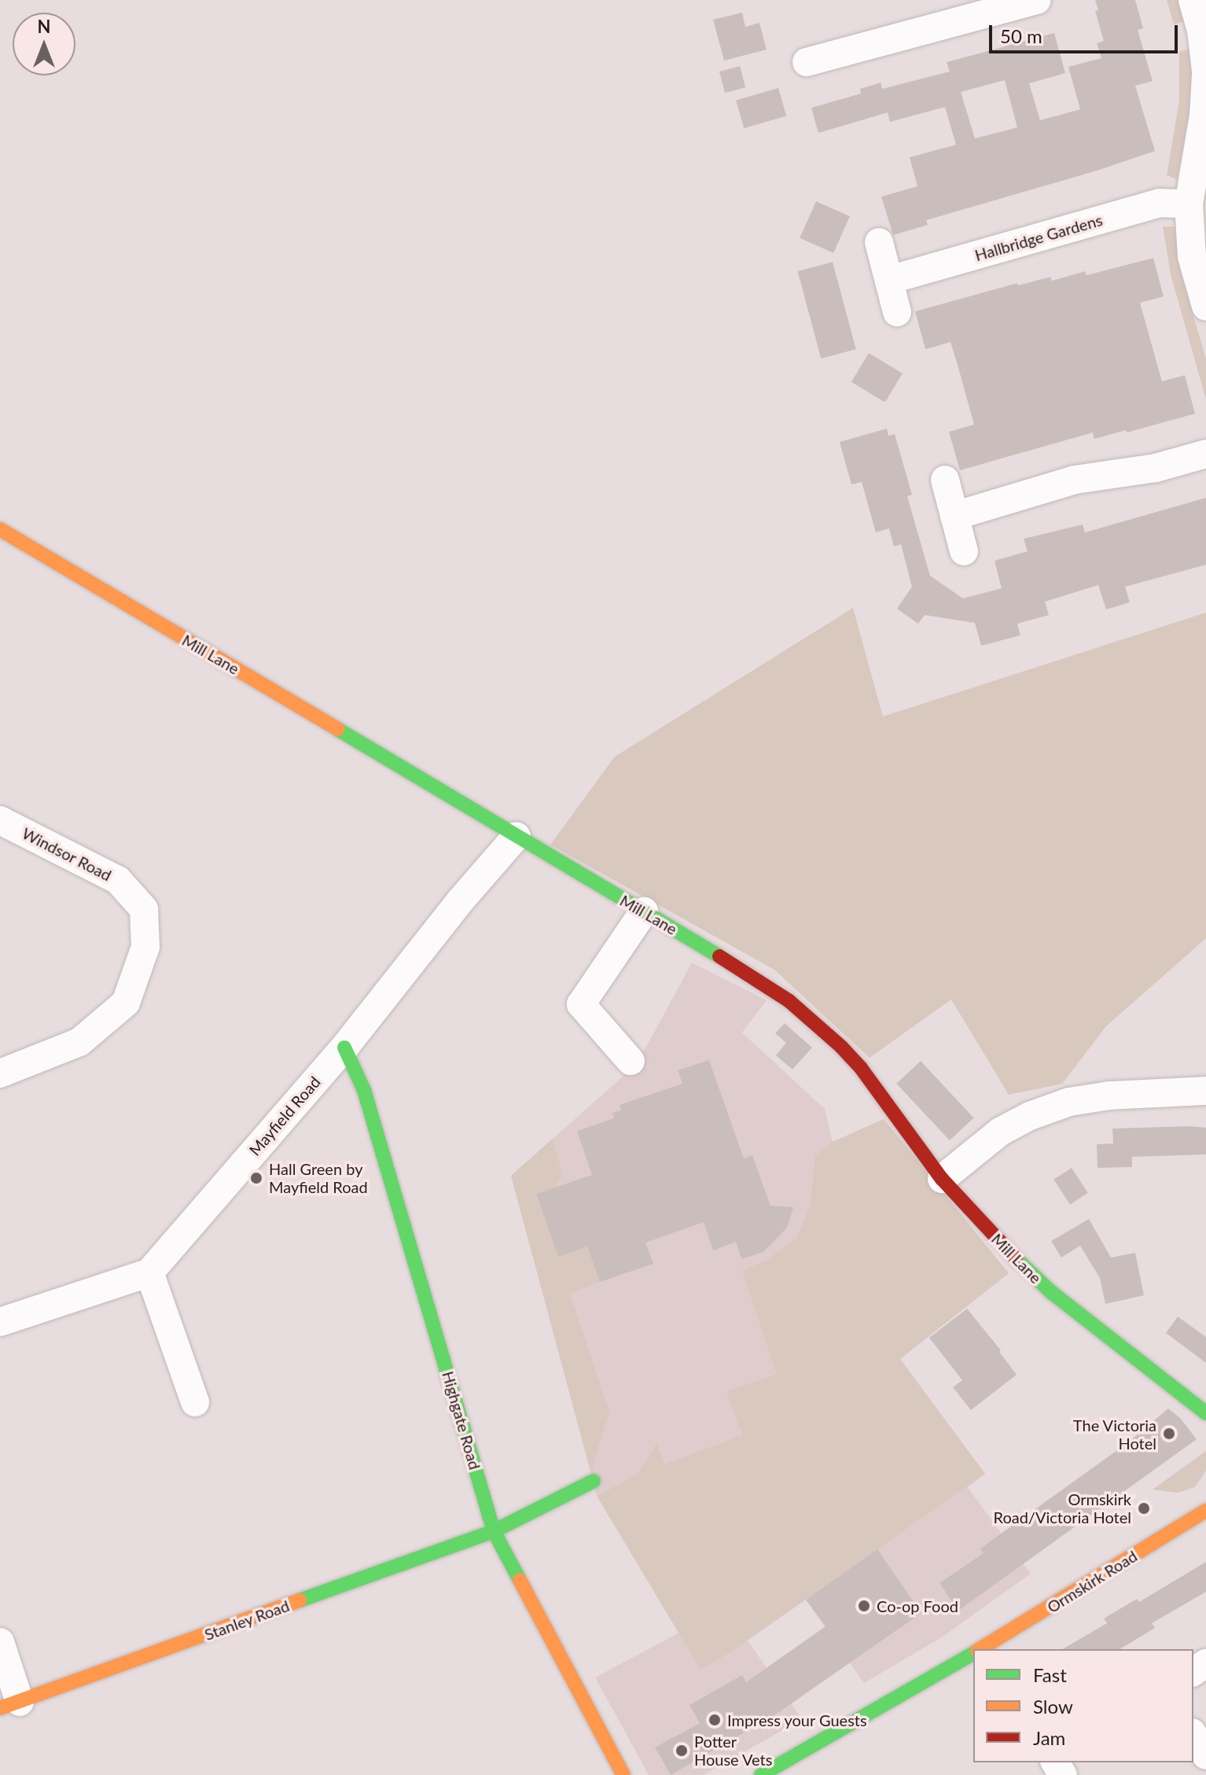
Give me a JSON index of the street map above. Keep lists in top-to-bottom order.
{
  "streets": {
    "street": [
      "Hallbridge Gardens",
      "Mill Lane",
      "Windsor Road",
      "Mayfield Road",
      "Highgate Road",
      "Ormskirk Road",
      "Stanley Road"
    ]
  },
  "crossings": [
    ["Mill Lane", "Mayfield Road"],
    ["Mayfield Road", "Highgate Road"],
    ["Highgate Road", "Stanley Road"]
  ],
  "places": [
    "Hall Green by Mayfield Road",
    "The Victoria Hotel",
    "Ormskirk Road/Victoria Hotel",
    "Co-op Food",
    "Impress your Guests",
    "Potter House Vets"
  ],
  "legend": ["Fast", "Slow", "Jam"],
  "scale_bar": "50 m",
  "north": "top"
}
